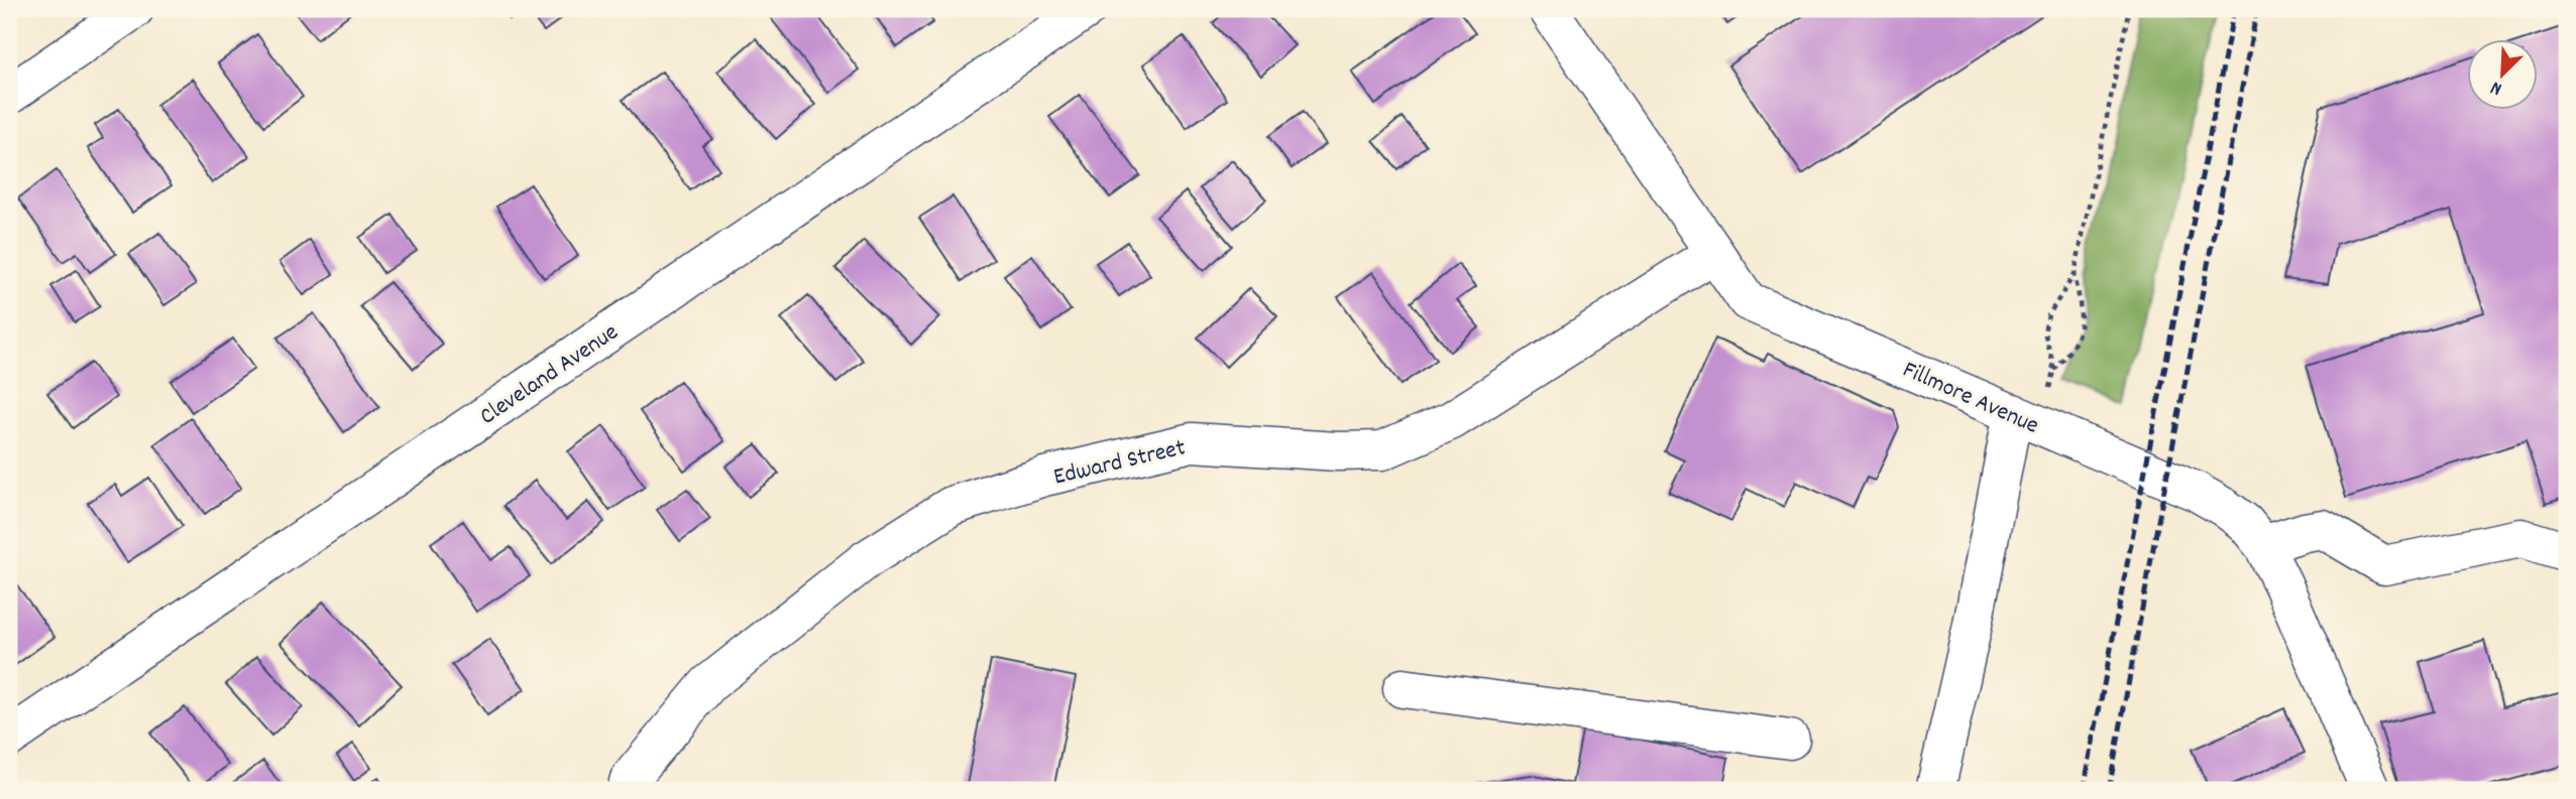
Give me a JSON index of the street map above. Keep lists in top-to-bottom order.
{
  "streets": {
    "street": ["Cleveland Avenue", "Fillmore Avenue", "Edward Street"]
  },
  "crossings": [
    ["Fillmore Avenue", "Edward Street"]
  ],
  "north": "bottom left"
}
